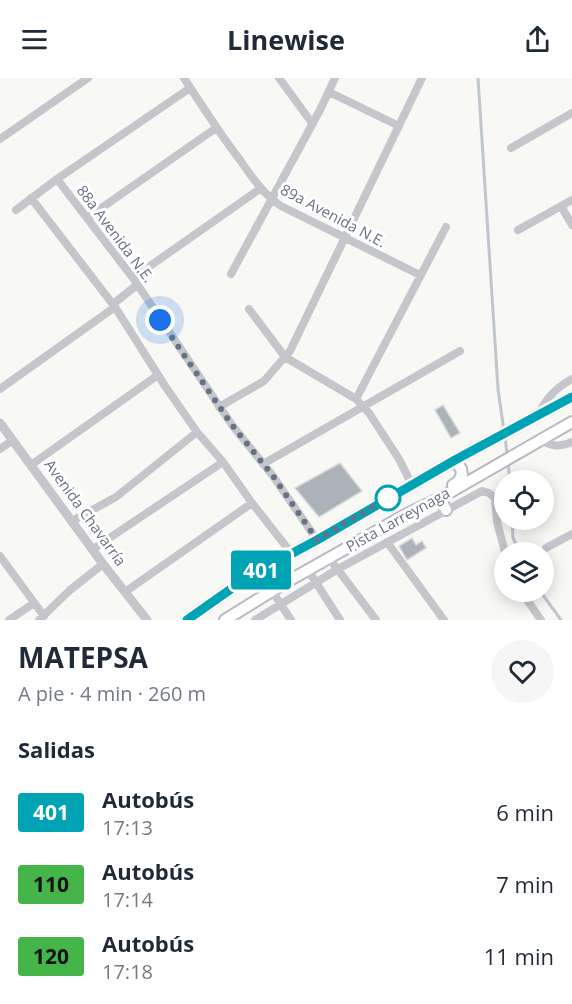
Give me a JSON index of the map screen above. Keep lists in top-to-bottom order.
{
  "streets": {
    "main road": ["Pista Larreynaga"],
    "street": ["89a Avenida N.E.", "88a Avenida N.E.", "Avenida Chavarría"]
  },
  "crossings": [
    ["88a Avenida N.E.", "Pista Larreynaga"]
  ],
  "lines": ["bus line 401"],
  "page": {
    "header": "Linewise",
    "on_map": "401",
    "heading": [
      ["MATEPSA", "A pie · 4 min · 260 m"],
      "Salidas"
    ],
    "list": [
      {
        "mark": "401",
        "name": "Autobús",
        "note": "17:13",
        "value": "6 min"
      },
      {
        "mark": "110",
        "name": "Autobús",
        "note": "17:14",
        "value": "7 min"
      },
      {
        "mark": "120",
        "name": "Autobús",
        "note": "17:18",
        "value": "11 min"
      }
    ]
  }
}
